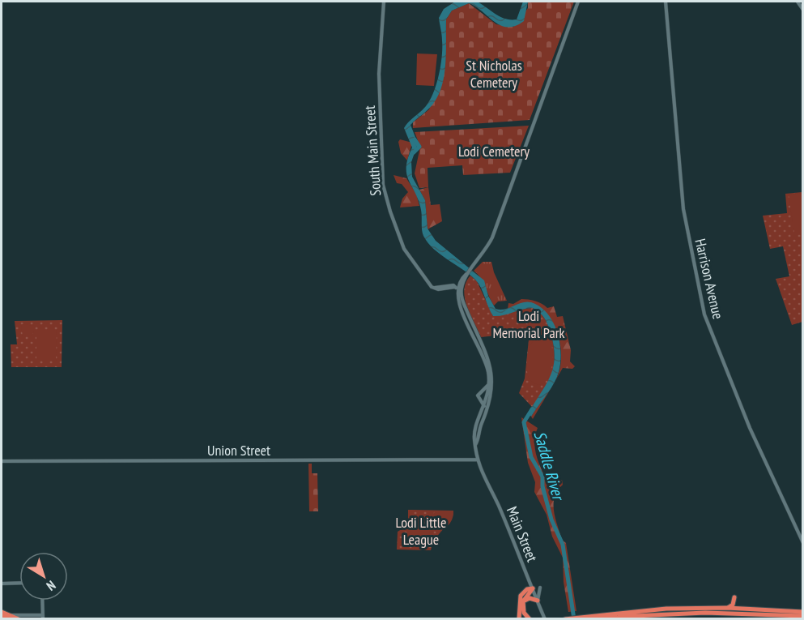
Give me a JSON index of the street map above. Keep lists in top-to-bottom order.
{
  "streets": {
    "street": [
      "South Main Street",
      "Harrison Avenue",
      "Union Street",
      "Main Street"
    ]
  },
  "crossings": [
    ["Union Street", "Main Street"]
  ],
  "water": ["Saddle River"],
  "parks": [
    "St Nicholas Cemetery",
    "Lodi Cemetery",
    "Lodi Memorial Park",
    "Lodi Little League"
  ],
  "north": "bottom right"
}
